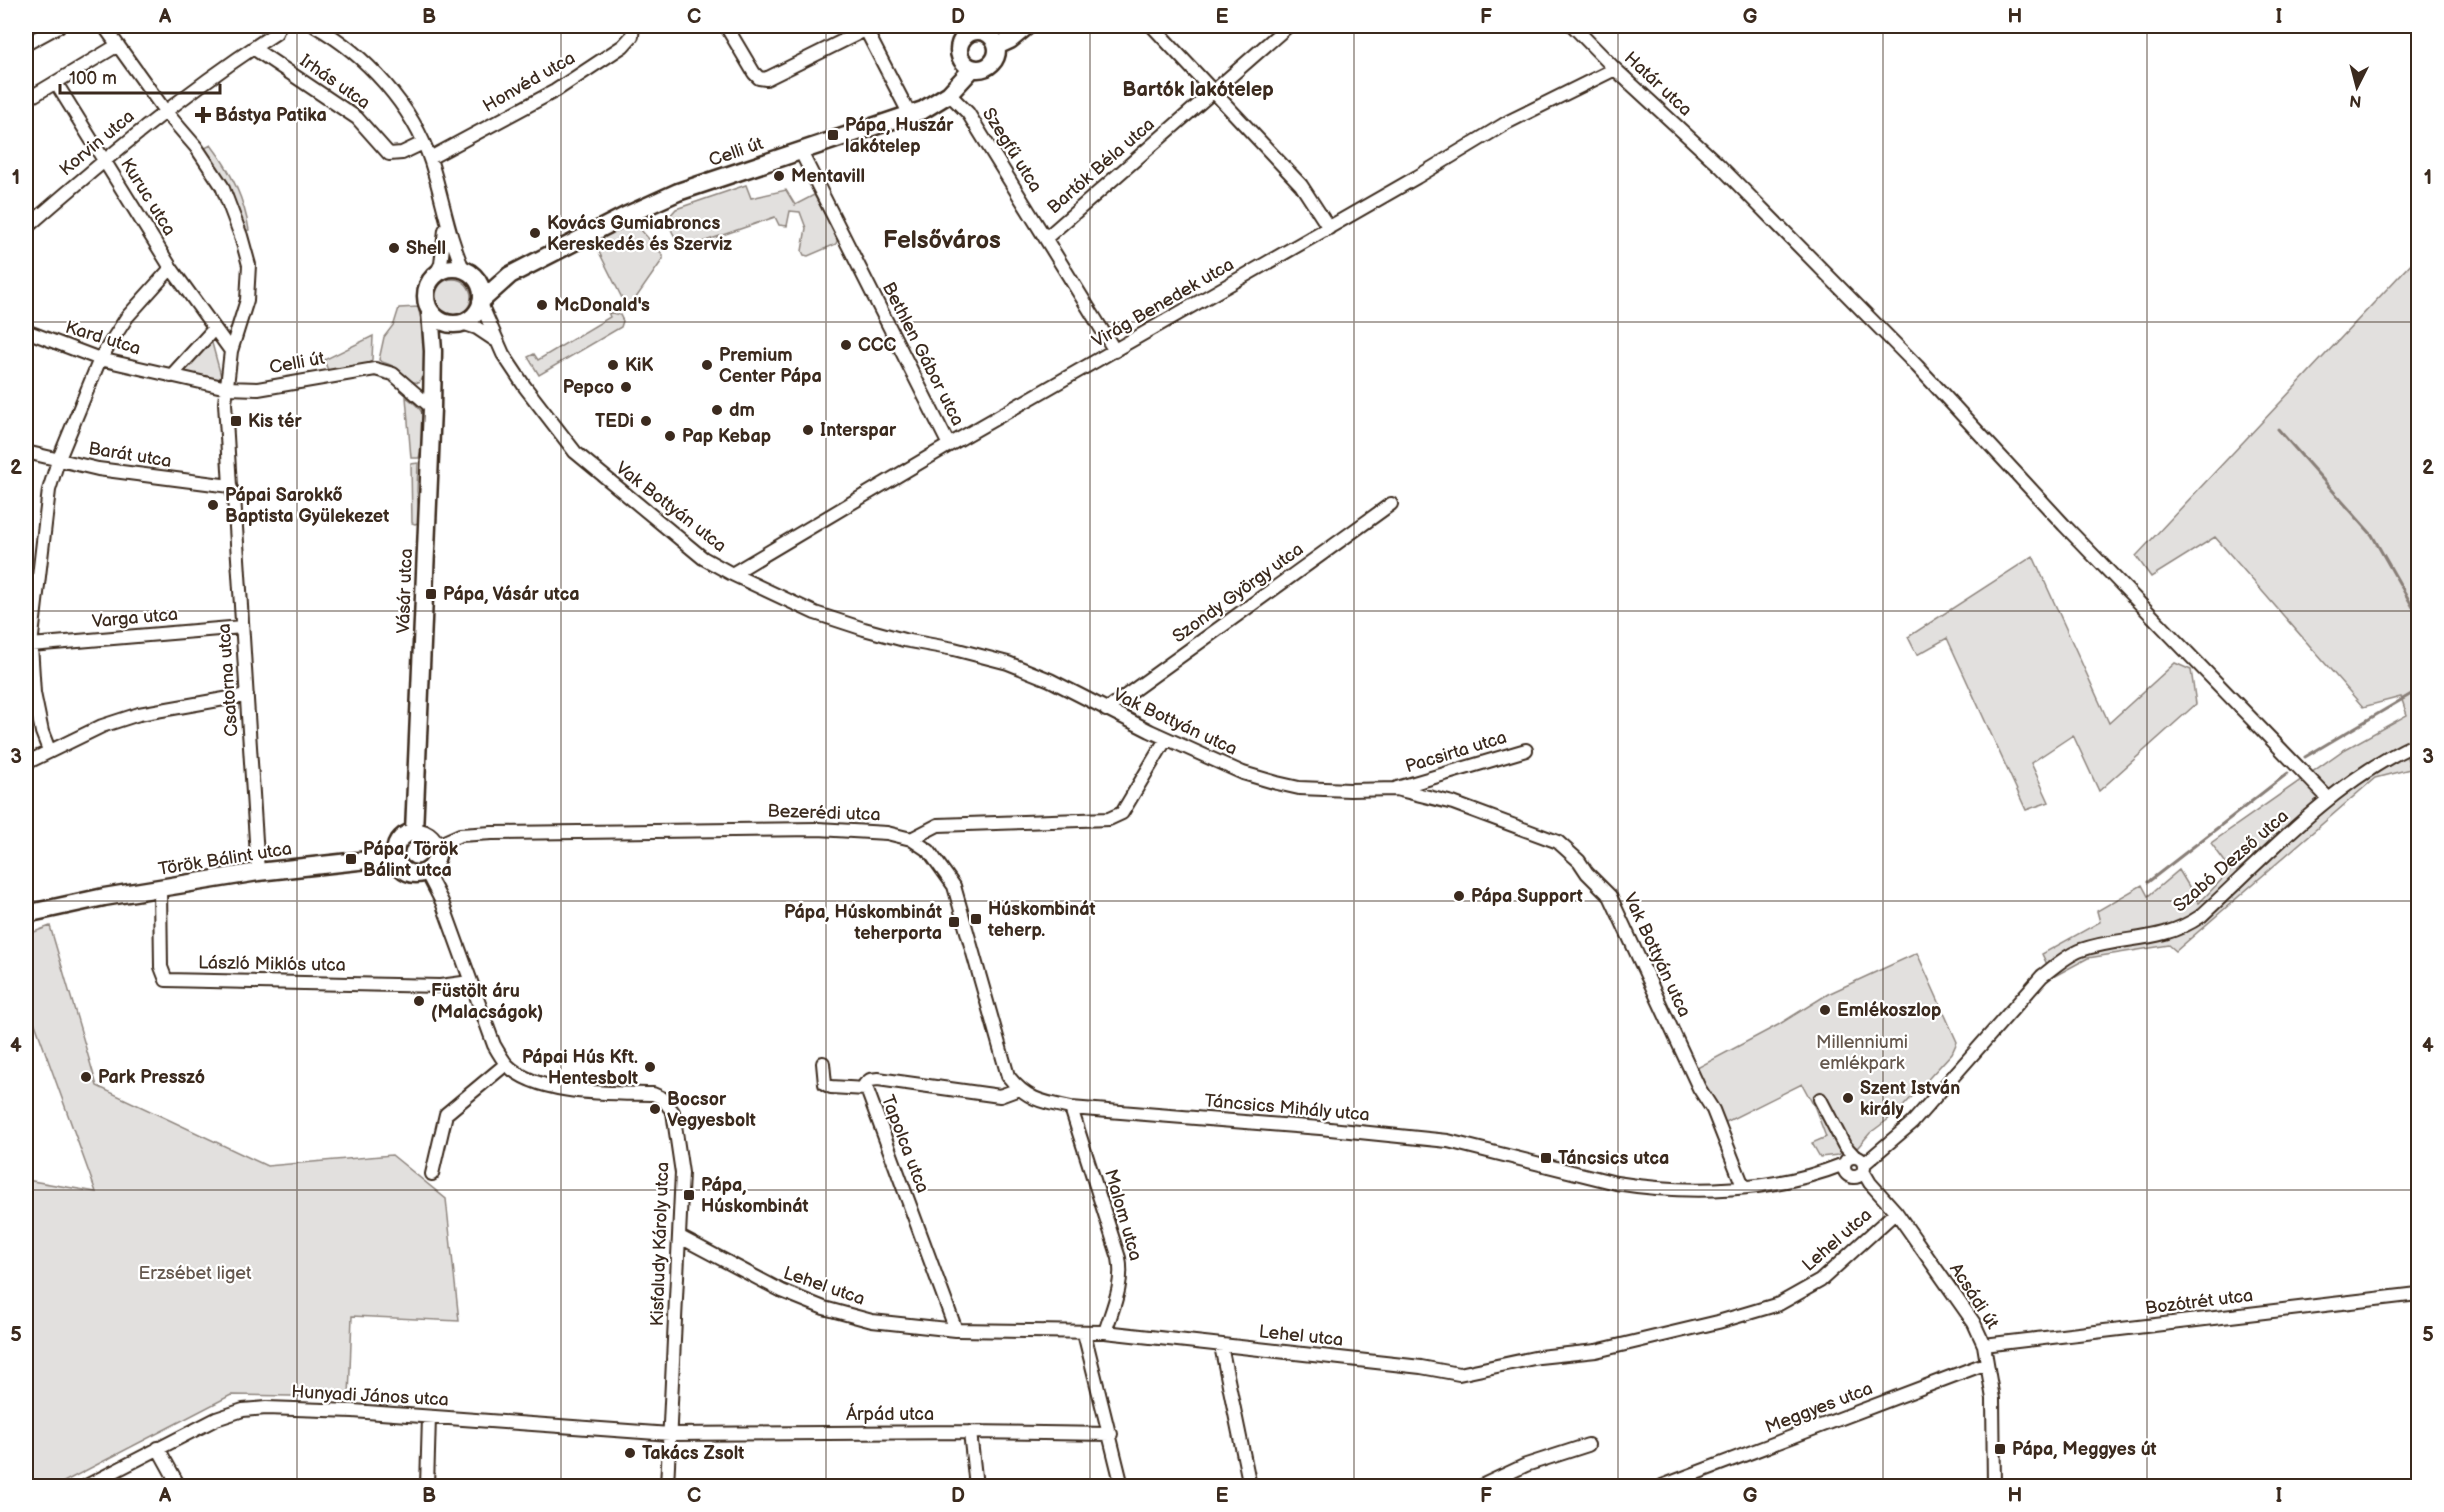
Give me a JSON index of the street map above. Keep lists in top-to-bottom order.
{
  "streets": {
    "street": [
      "Irhás utca",
      "Honvéd utca",
      "Határ utca",
      "Korvin utca",
      "Szegfű utca",
      "Celli út",
      "Bartók Béla utca",
      "Kuruc utca",
      "Virág Benedek utca",
      "Kard utca",
      "Bethlen Gábor utca",
      "Barát utca",
      "Vak Bottyán utca",
      "Vásár utca",
      "Szondy György utca",
      "Varga utca",
      "Csatorna utca",
      "Pacsirta utca",
      "Bezerédi utca",
      "Török Bálint utca",
      "Szabó Dezső utca",
      "László Miklós utca",
      "Táncsics Mihály utca",
      "Tapolca utca",
      "Malom utca",
      "Lehel utca",
      "Kisfaludy Károly utca",
      "Acsádi út",
      "Bozótrét utca",
      "Hunyadi János utca",
      "Meggyes utca",
      "Árpád utca"
    ]
  },
  "crossings": [
    ["Irhás utca", "Korvin utca"],
    ["Határ utca", "Virág Benedek utca"],
    ["Határ utca", "Szabó Dezső utca"],
    ["Korvin utca", "Kuruc utca"],
    ["Szegfű utca", "Celli út"],
    ["Szegfű utca", "Bartók Béla utca"],
    ["Szegfű utca", "Virág Benedek utca"],
    ["Celli út", "Bethlen Gábor utca"],
    ["Celli út", "Vak Bottyán utca"],
    ["Celli út", "Vásár utca"],
    ["Virág Benedek utca", "Bethlen Gábor utca"],
    ["Virág Benedek utca", "Vak Bottyán utca"],
    ["Barát utca", "Csatorna utca"],
    ["Vak Bottyán utca", "Vásár utca"],
    ["Vak Bottyán utca", "Szondy György utca"],
    ["Vak Bottyán utca", "Pacsirta utca"],
    ["Vak Bottyán utca", "Táncsics Mihály utca"],
    ["Vásár utca", "Bezerédi utca"],
    ["Vásár utca", "Török Bálint utca"],
    ["Varga utca", "Csatorna utca"],
    ["Csatorna utca", "Török Bálint utca"],
    ["Bezerédi utca", "Török Bálint utca"],
    ["Török Bálint utca", "László Miklós utca"],
    ["Szabó Dezső utca", "Táncsics Mihály utca"],
    ["Szabó Dezső utca", "Acsádi út"],
    ["Táncsics Mihály utca", "Tapolca utca"],
    ["Táncsics Mihály utca", "Malom utca"],
    ["Táncsics Mihály utca", "Acsádi út"],
    ["Tapolca utca", "Lehel utca"],
    ["Malom utca", "Lehel utca"],
    ["Lehel utca", "Kisfaludy Károly utca"],
    ["Lehel utca", "Acsádi út"],
    ["Kisfaludy Károly utca", "Hunyadi János utca"],
    ["Kisfaludy Károly utca", "Árpád utca"],
    ["Acsádi út", "Bozótrét utca"],
    ["Acsádi út", "Meggyes utca"],
    ["Hunyadi János utca", "Árpád utca"]
  ],
  "districts": ["Bartók lakótelep", "Felsőváros"],
  "parks": ["Millenniumi emlékpark", "Erzsébet liget"],
  "places": {
    "health": ["Bástya Patika"],
    "transit": [
      "Pápa, Huszár lakótelep",
      "Kis tér",
      "Pápa, Vásár utca",
      "Pápa, Török Bálint utca",
      "Húskombinát teherp.",
      "Pápa, Húskombinát teherporta",
      "Táncsics utca",
      "Pápa, Húskombinát",
      "Pápa, Meggyes út"
    ],
    "other": [
      "Mentavill",
      "Kovács Gumiabroncs Kereskedés és Szerviz",
      "Shell",
      "McDonald's",
      "CCC",
      "KiK",
      "Premium Center Pápa",
      "Pepco",
      "dm",
      "TEDi",
      "Interspar",
      "Pap Kebap",
      "Pápai Sarokkő Baptista Gyülekezet",
      "Pápa Support",
      "Füstölt áru (Malacságok)",
      "Emlékoszlop",
      "Pápai Hús Kft. Hentesbolt",
      "Park Presszó",
      "Szent István király",
      "Bocsor Vegyesbolt",
      "Takács Zsolt"
    ]
  },
  "scale_bar": "100 m",
  "north": "bottom",
  "grid": {
    "columns": [
      "A",
      "B",
      "C",
      "D",
      "E",
      "F",
      "G",
      "H",
      "I"
    ],
    "rows": [
      "1",
      "2",
      "3",
      "4",
      "5"
    ]
  }
}
